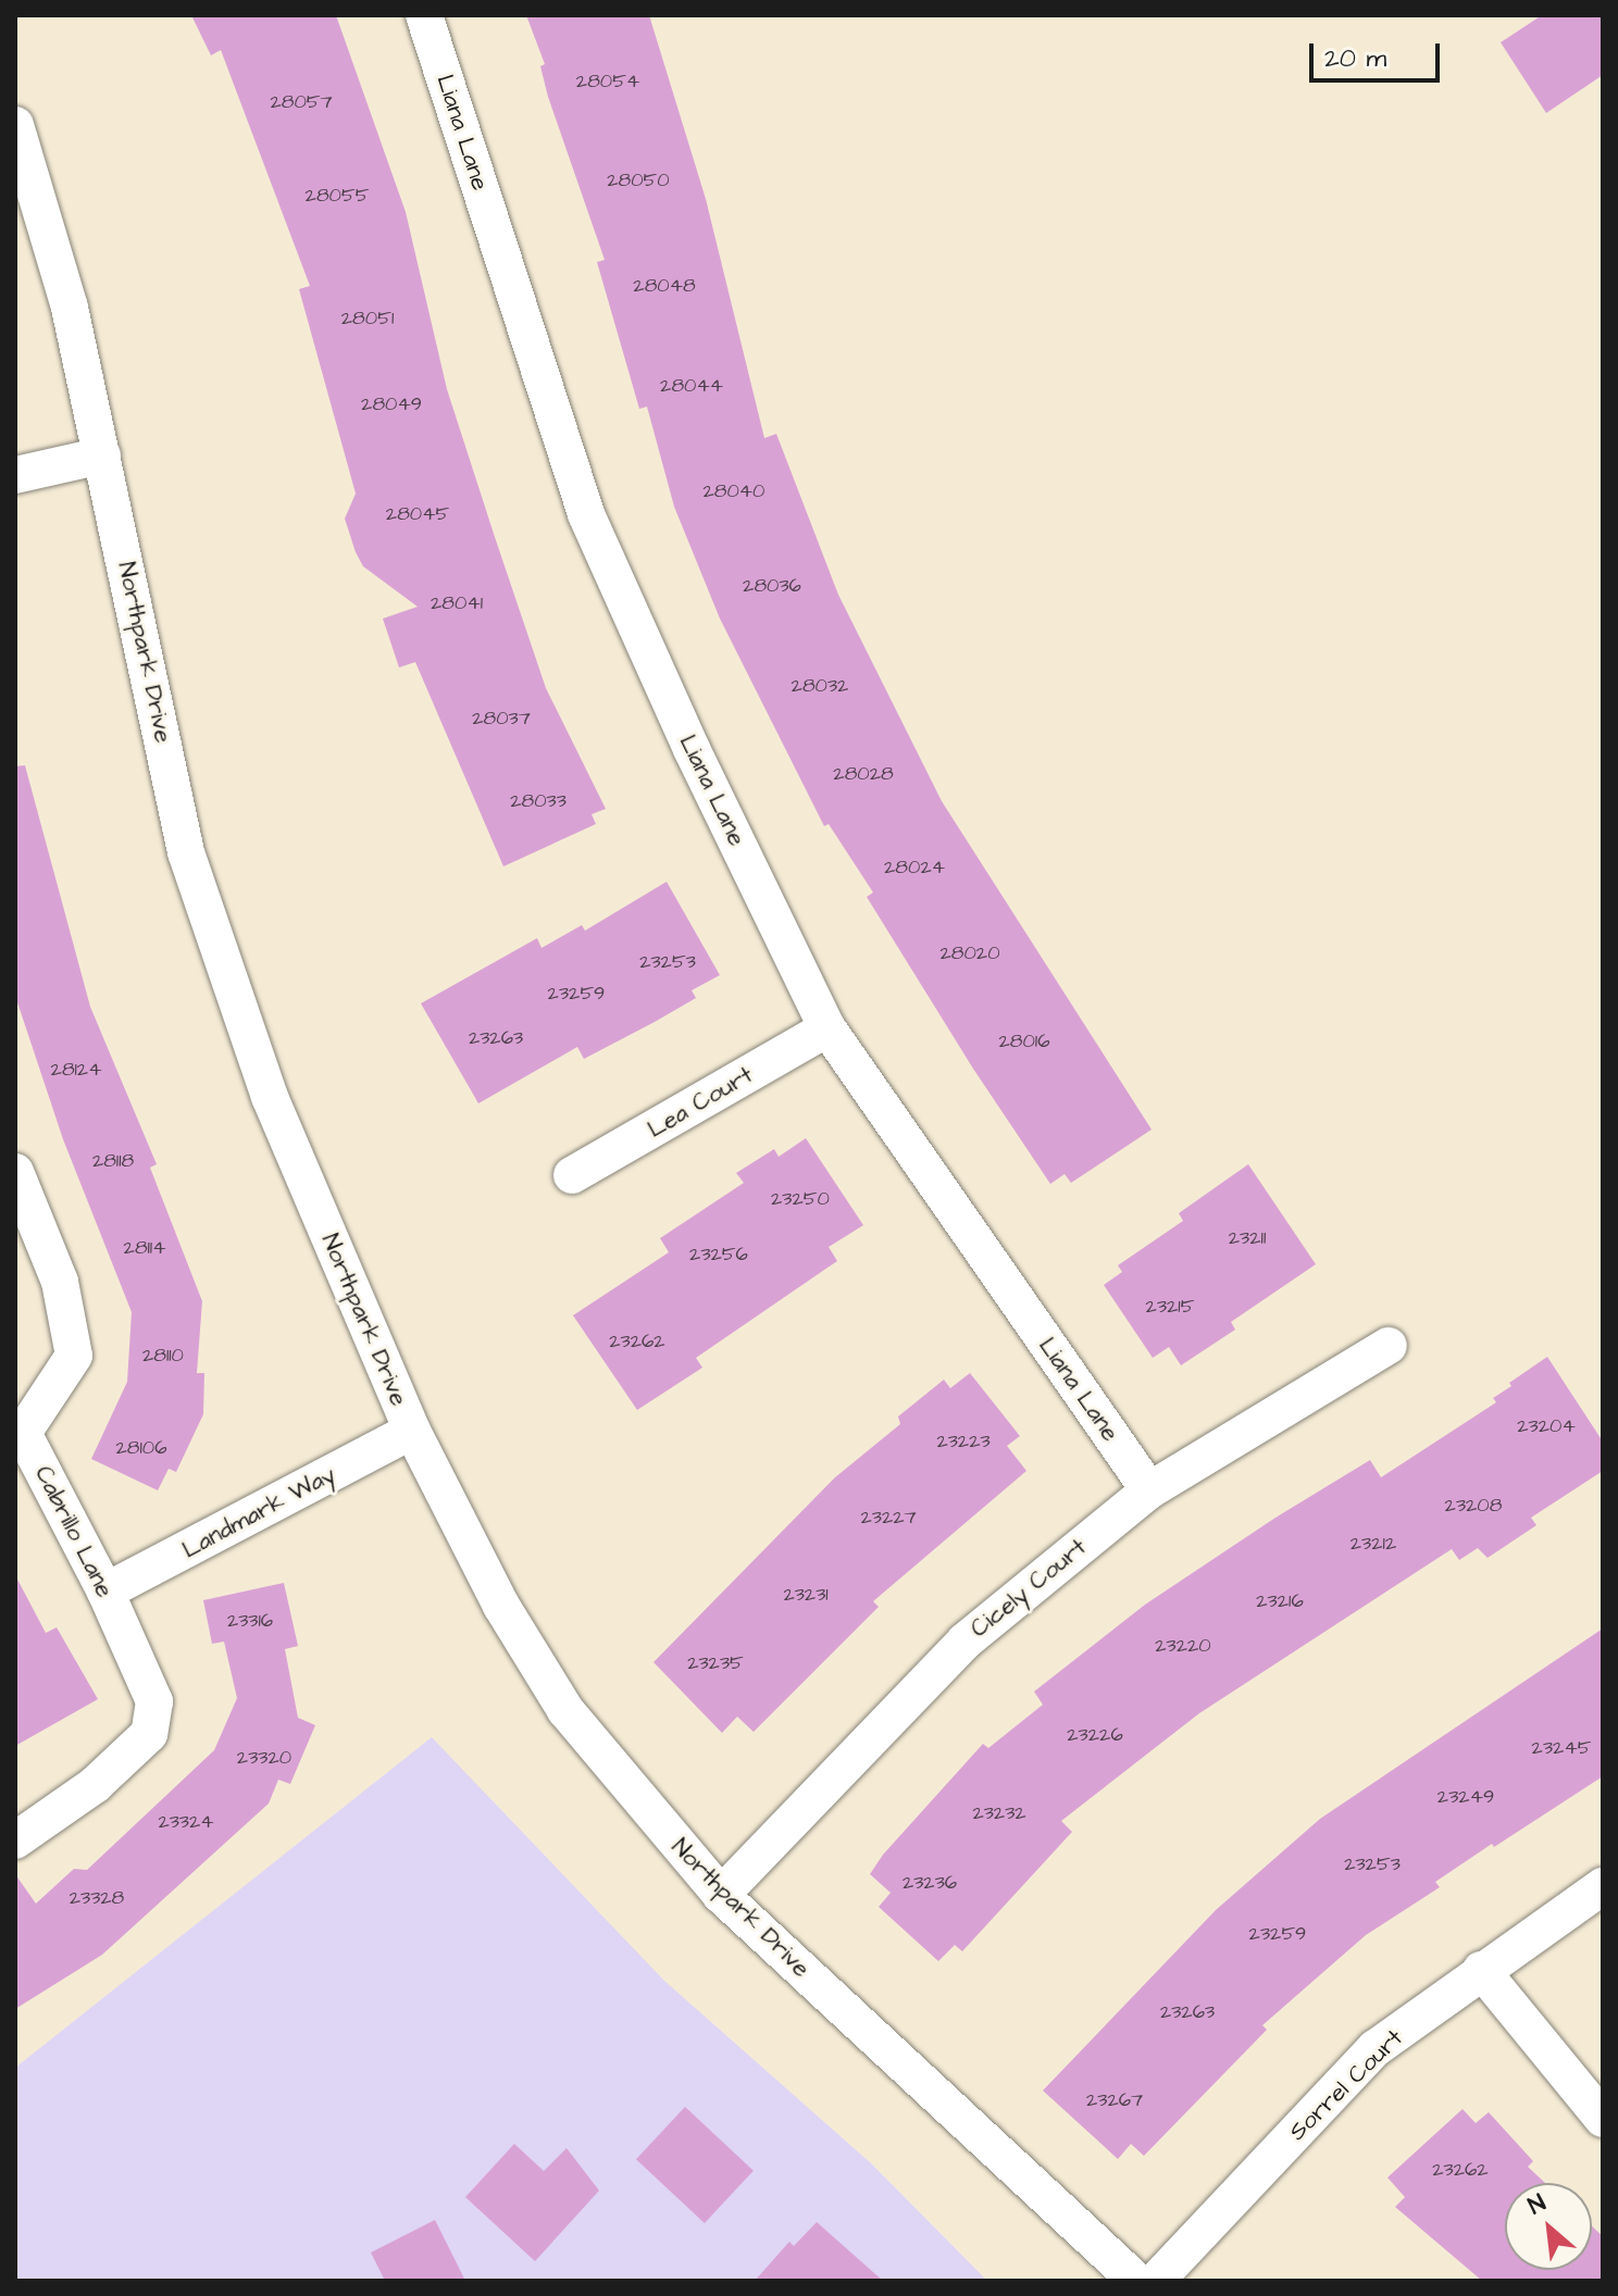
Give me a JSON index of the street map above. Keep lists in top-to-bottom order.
{
  "streets": {
    "street": [
      "Liana Lane",
      "Northpark Drive",
      "Lea Court",
      "Landmark Way",
      "Cabrillo Lane",
      "Cicely Court",
      "Sorrel Court"
    ]
  },
  "crossings": [
    ["Liana Lane", "Lea Court"],
    ["Liana Lane", "Cicely Court"],
    ["Northpark Drive", "Landmark Way"],
    ["Northpark Drive", "Cicely Court"],
    ["Landmark Way", "Cabrillo Lane"]
  ],
  "house_numbers": [
    "28054",
    "28057",
    "28050",
    "28055",
    "28048",
    "28051",
    "28044",
    "28049",
    "28040",
    "28045",
    "28036",
    "28041",
    "28032",
    "28037",
    "28028",
    "28033",
    "28024",
    "28020",
    "23253",
    "23259",
    "23263",
    "28016",
    "28124",
    "28118",
    "23250",
    "23211",
    "28114",
    "23256",
    "23215",
    "23262",
    "28110",
    "23204",
    "23223",
    "28106",
    "23208",
    "23227",
    "23212",
    "23231",
    "23216",
    "23316",
    "23220",
    "23235",
    "23226",
    "23245",
    "23320",
    "23249",
    "23232",
    "23324",
    "23253",
    "23236",
    "23328",
    "23259",
    "23263",
    "23267",
    "23262"
  ],
  "scale_bar": "20 m",
  "north": "top left"
}
